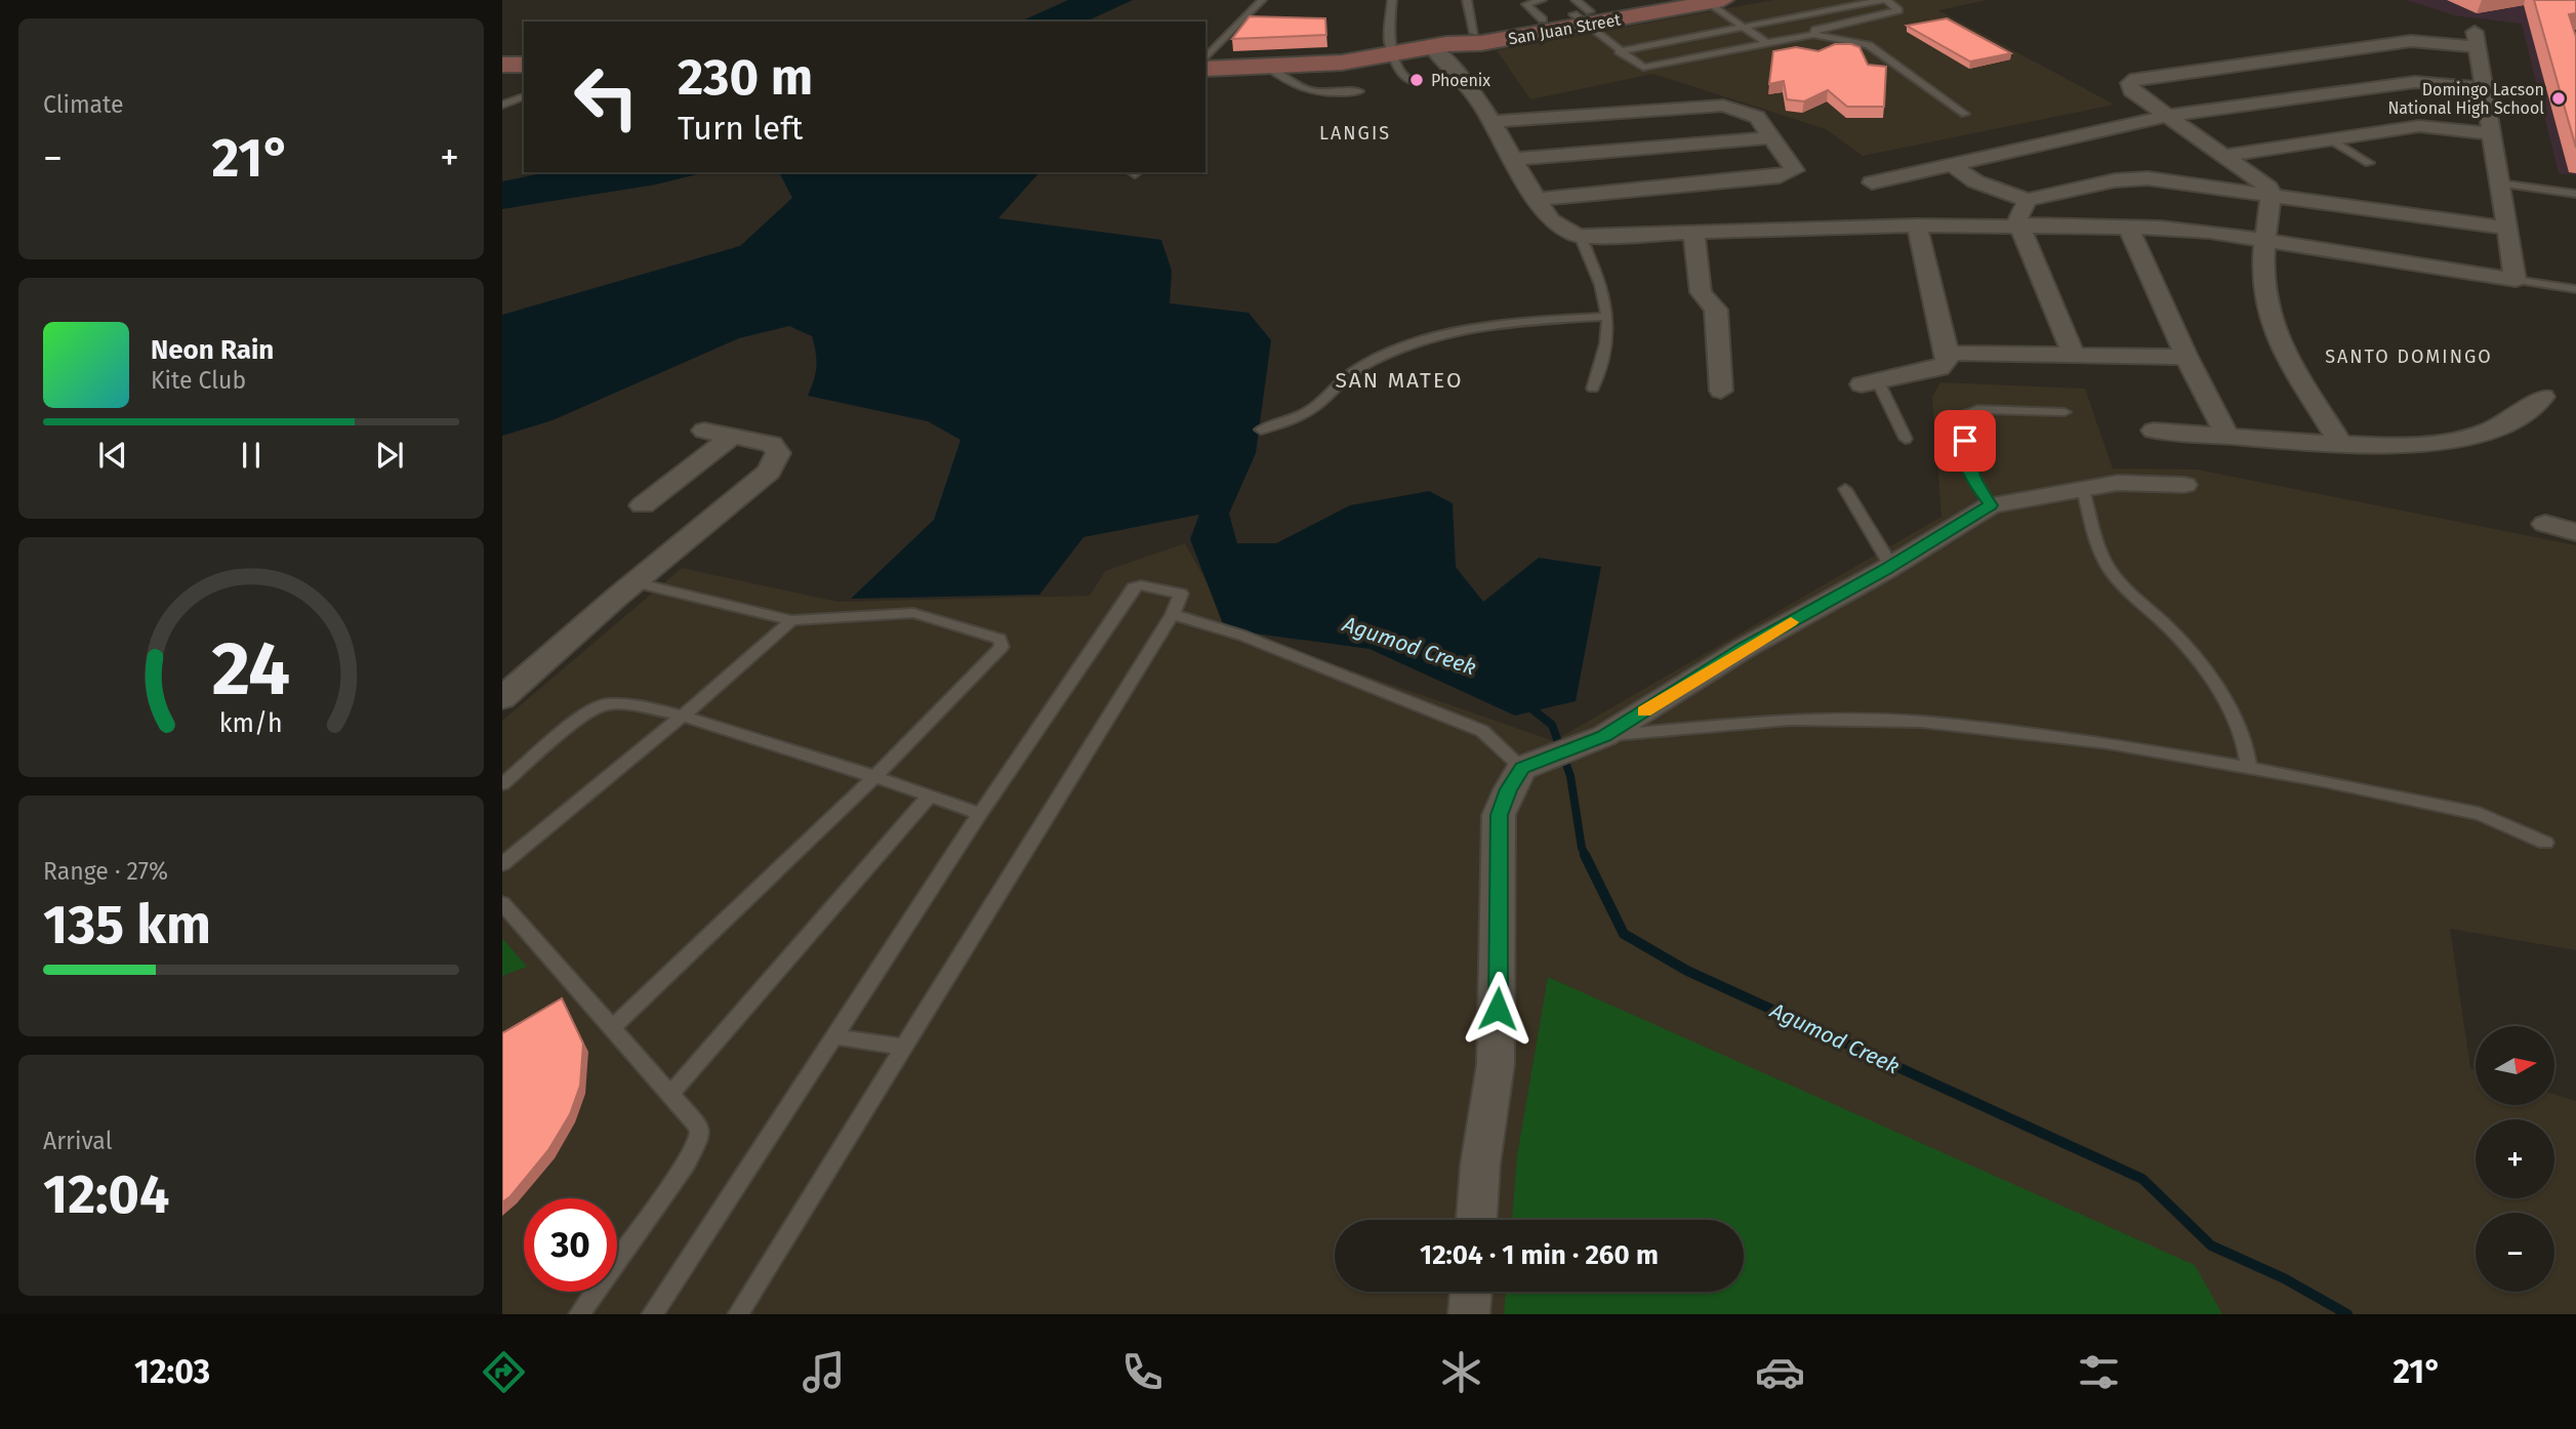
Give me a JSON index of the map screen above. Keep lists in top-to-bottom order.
{
  "streets": {
    "main road": ["San Juan Street"]
  },
  "districts": ["LANGIS", "SANTO DOMINGO", "SAN MATEO"],
  "water": ["Agumod Creek"],
  "places": ["Phoenix", "Domingo Lacson National High School"],
  "north": "right",
  "page": {
    "tile": [
      "Climate",
      ["Range · 27%", "135 km"],
      ["Arrival", "12:04"]
    ],
    "turn": ["230 m", "Turn left"],
    "heat": ["−", "21°", "+"],
    "song": ["Neon Rain", "Kite Club"],
    "map_buttons": ["+", "−"],
    "limit": "30",
    "trip": "12:04 · 1 min · 260 m",
    "tabs": ["12:03", "21°"],
    "gauge": ["24", "km/h"]
  }
}
